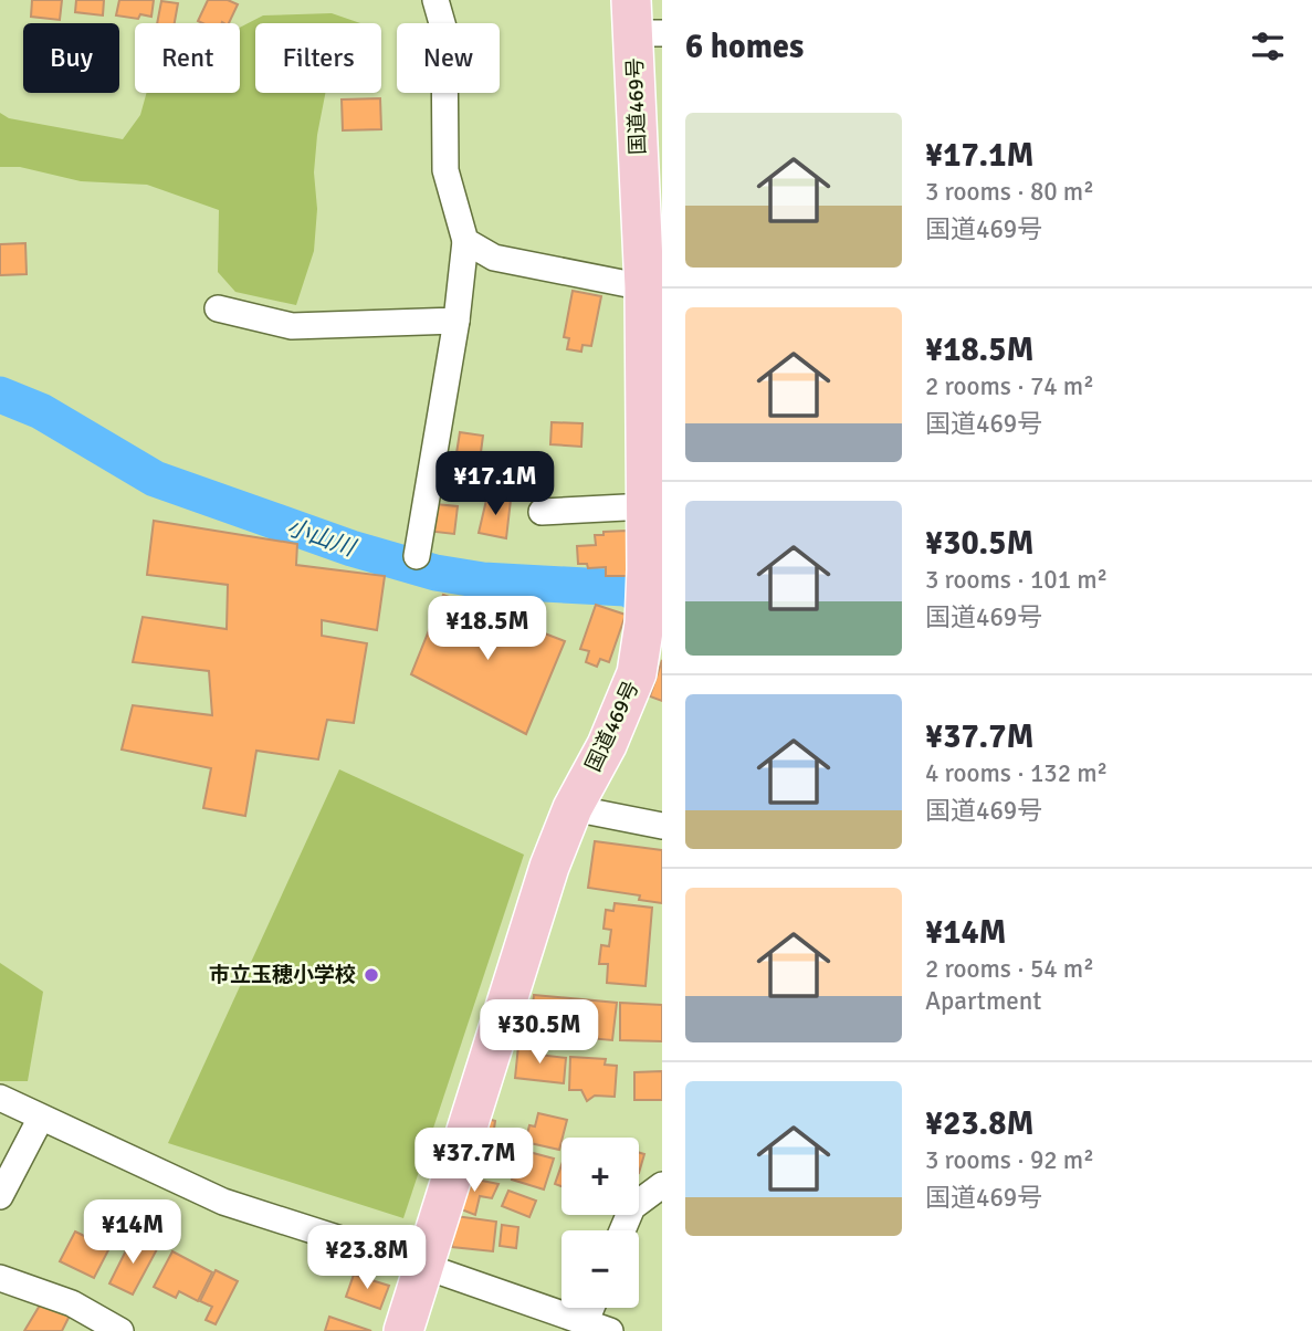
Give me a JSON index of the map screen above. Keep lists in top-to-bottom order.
{
  "streets": {
    "highway": ["国道469号"]
  },
  "water": ["小山川"],
  "places": ["市立玉穂小学校"],
  "page": {
    "heading": "6 homes",
    "chip": [
      "Buy",
      "Rent",
      "Filters",
      "New"
    ],
    "list": [
      {
        "name": "¥17.1M",
        "note": "3 rooms · 80 m² · 国道469号"
      },
      {
        "name": "¥18.5M",
        "note": "2 rooms · 74 m² · 国道469号"
      },
      {
        "name": "¥30.5M",
        "note": "3 rooms · 101 m² · 国道469号"
      },
      {
        "name": "¥37.7M",
        "note": "4 rooms · 132 m² · 国道469号"
      },
      {
        "name": "¥14M",
        "note": "2 rooms · 54 m² · Apartment"
      },
      {
        "name": "¥23.8M",
        "note": "3 rooms · 92 m² · 国道469号"
      }
    ],
    "price": [
      "¥17.1M",
      "¥18.5M",
      "¥30.5M",
      "¥37.7M",
      "¥14M",
      "¥23.8M"
    ],
    "map_buttons": ["+", "−"]
  }
}
